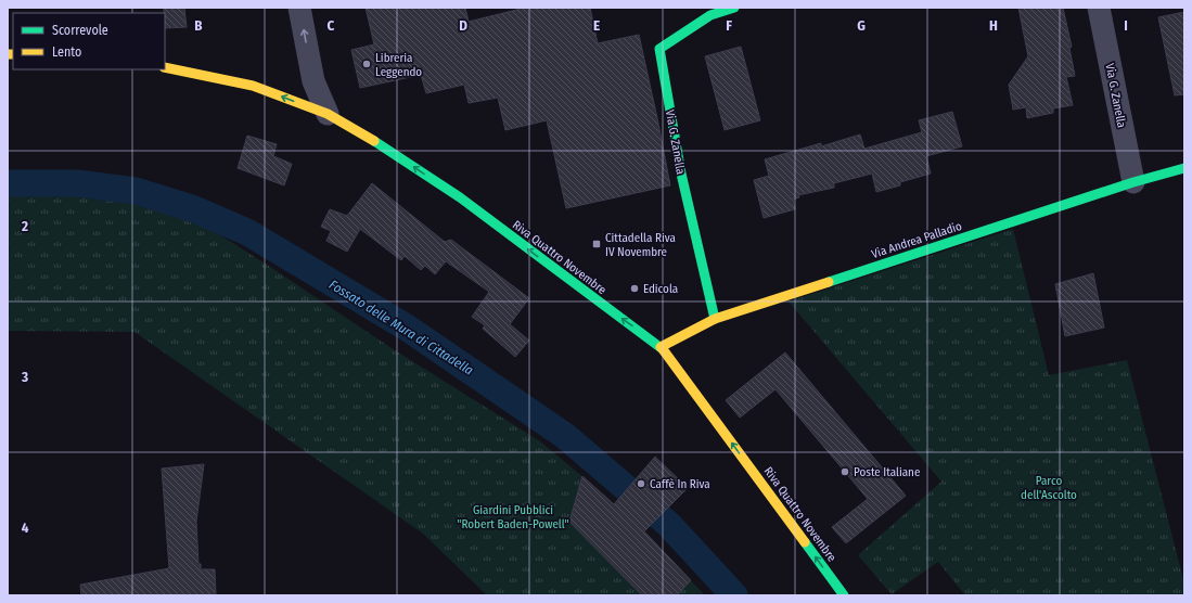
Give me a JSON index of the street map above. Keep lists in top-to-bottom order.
{
  "streets": {
    "street": ["Via G. Zanella", "Via Andrea Palladio", "Riva Quattro Novembre"]
  },
  "crossings": [
    ["Via G. Zanella", "Via Andrea Palladio"],
    ["Via Andrea Palladio", "Riva Quattro Novembre"]
  ],
  "one_way": ["Riva Quattro Novembre"],
  "water": ["Fossato delle Mura di Cittadella"],
  "parks": ["Parco dell'Ascolto", "Giardini Pubblici \"Robert Baden-Powell\""],
  "places": {
    "other": [
      "Libreria Leggendo",
      "Edicola",
      "Poste Italiane",
      "Caffè In Riva"
    ],
    "transit": ["Cittadella Riva IV Novembre"]
  },
  "legend": ["Scorrevole", "Lento"],
  "grid": {
    "columns": [
      "B",
      "C",
      "D",
      "E",
      "F",
      "G",
      "H",
      "I"
    ],
    "rows": ["2", "3", "4"]
  }
}
